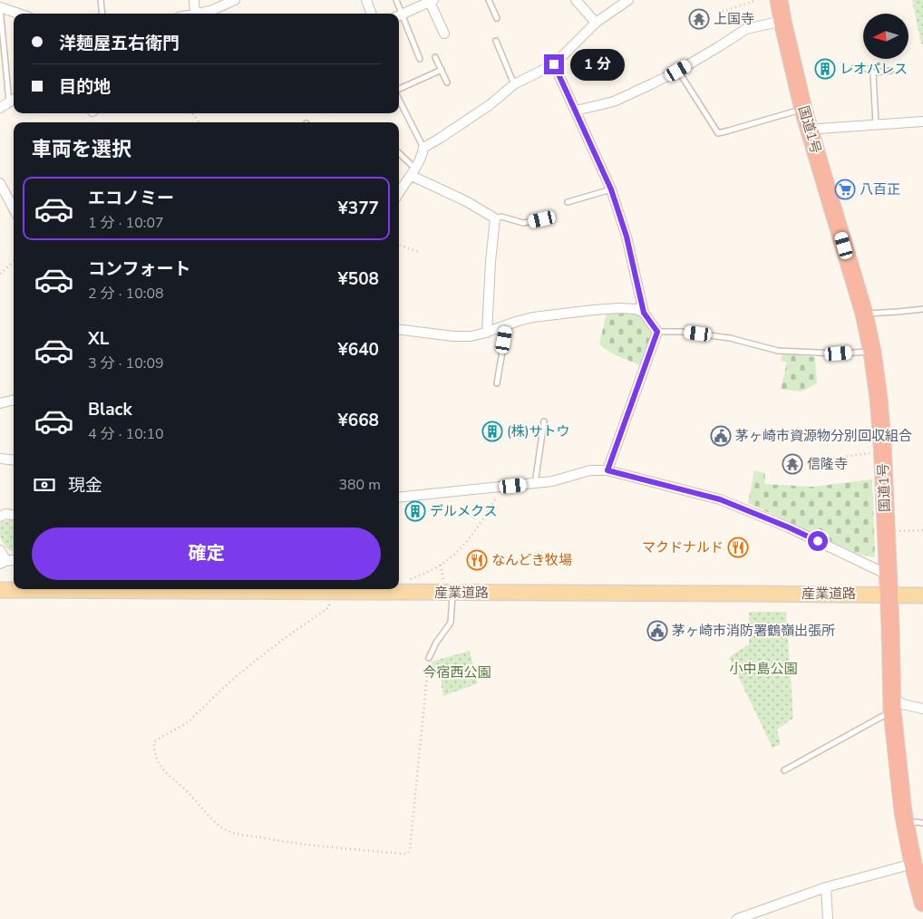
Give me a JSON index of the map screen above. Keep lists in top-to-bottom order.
{
  "streets": {
    "highway": ["国道1号"],
    "main road": ["産業道路"]
  },
  "crossings": [
    ["国道1号", "産業道路"]
  ],
  "parks": ["小中島公園", "今宿西公園"],
  "places": {
    "temple": ["上国寺", "信隆寺"],
    "building": ["レオパレス", "(株)サトウ", "デルメクス"],
    "supermarket": ["八百正"],
    "public building": ["茅ヶ崎市資源物分別回収組合", "茅ヶ崎市消防署鶴嶺出張所"],
    "restaurant": ["マクドナルド", "なんどき牧場"]
  },
  "north": "left",
  "page": {
    "banner": ["洋麺屋五右衛門", "目的地"],
    "bubble": "1 分",
    "heading": "車両を選択",
    "list": [
      {
        "name": "エコノミー",
        "note": "1 分 · 10:07",
        "value": "¥377"
      },
      {
        "name": "コンフォート",
        "note": "2 分 · 10:08",
        "value": "¥508"
      },
      {
        "name": "XL",
        "note": "3 分 · 10:09",
        "value": "¥640"
      },
      {
        "name": "Black",
        "note": "4 分 · 10:10",
        "value": "¥668"
      }
    ],
    "pay": ["現金", "380 m"],
    "buttons": "確定"
  }
}
